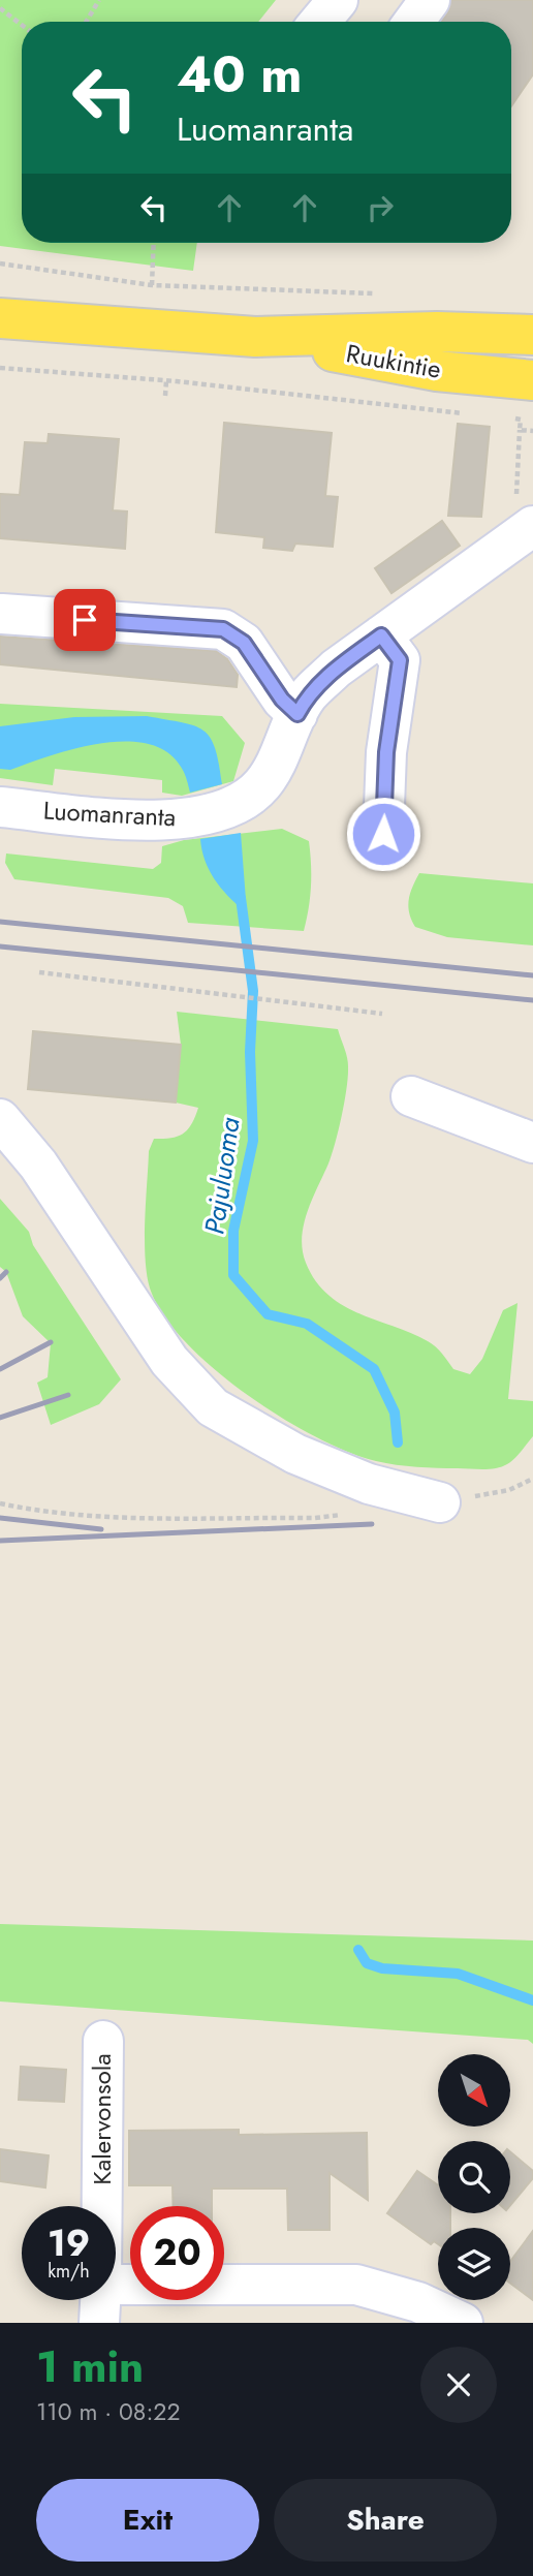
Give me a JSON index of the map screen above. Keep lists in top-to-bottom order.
{
  "streets": {
    "main road": ["Ruukintie"],
    "street": ["Luomanranta", "Kalervonsola"]
  },
  "water": ["Pajuluoma"],
  "north": "bottom right",
  "page": {
    "turn": ["40 m", "Luomanranta"],
    "speed": "19 km/h",
    "limit": "20",
    "heading": ["1 min", "110 m · 08:22"],
    "buttons": ["Exit", "Share"]
  }
}
